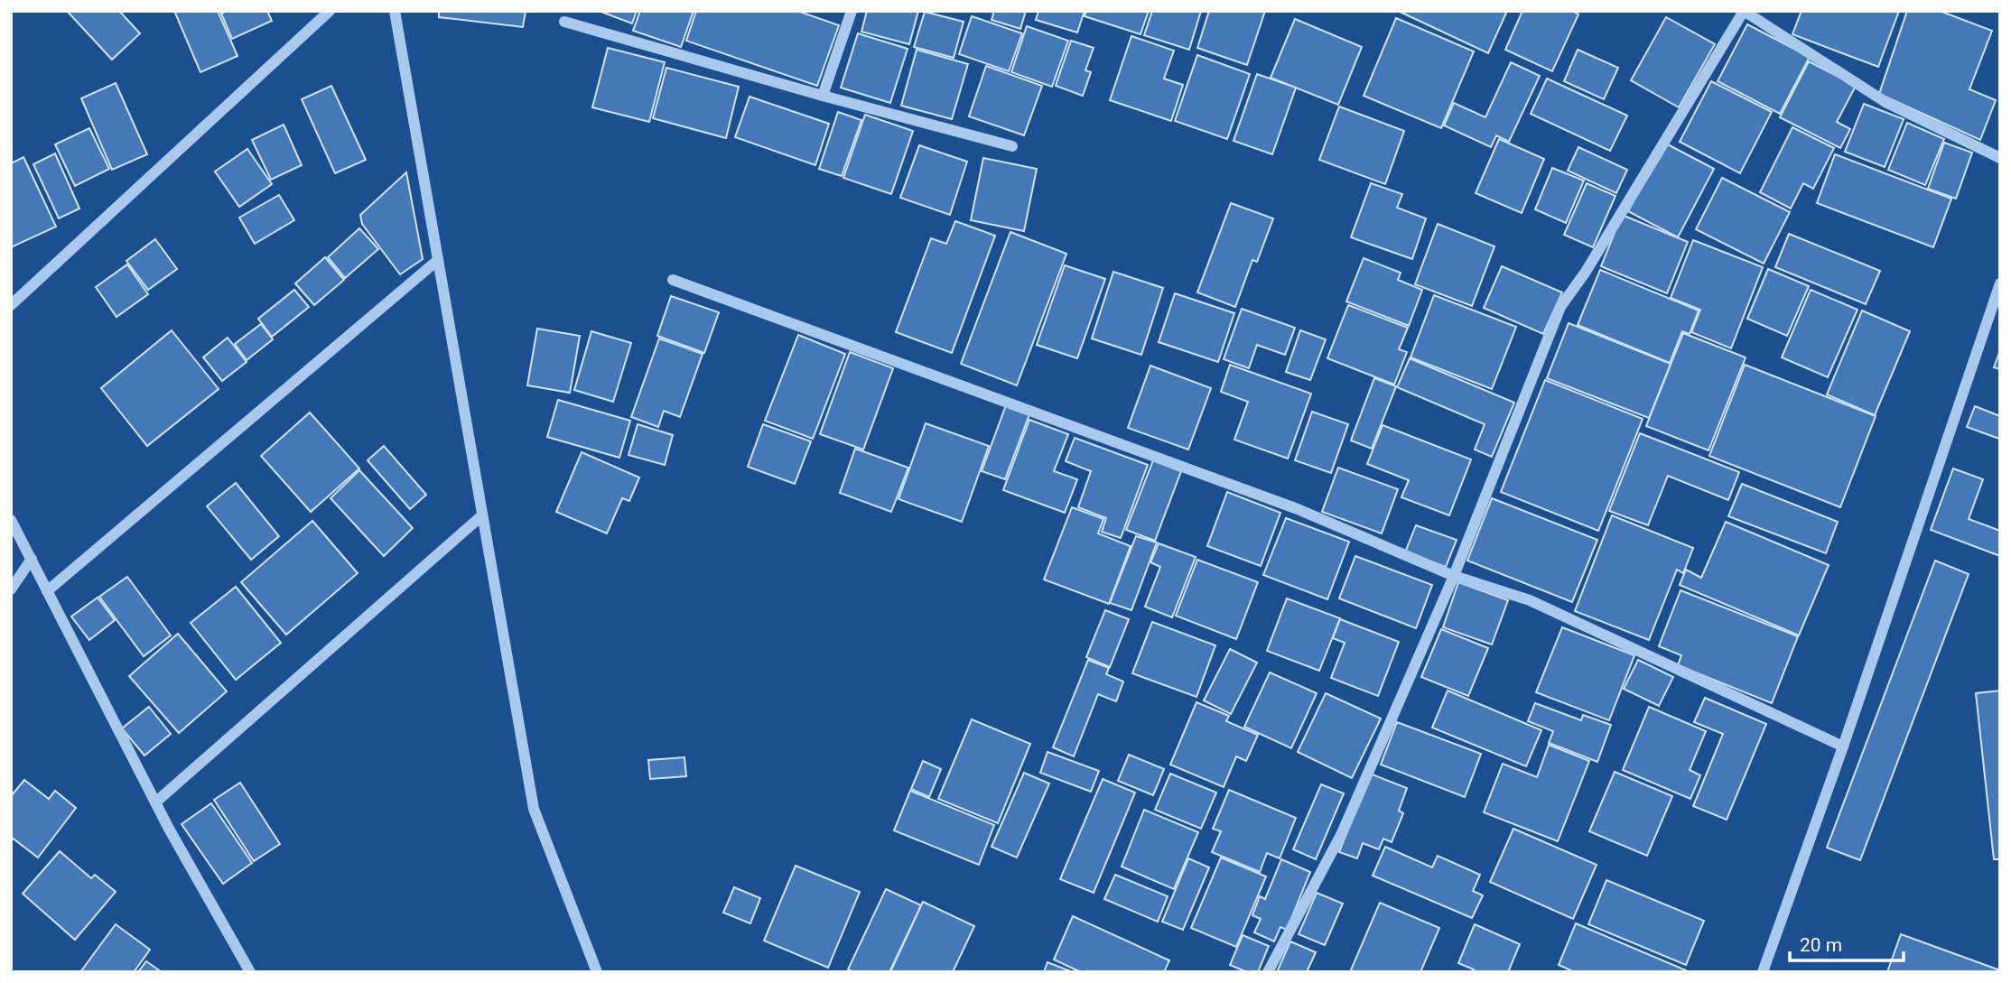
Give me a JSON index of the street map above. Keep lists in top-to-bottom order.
{
  "scale_bar": "20 m"
}
